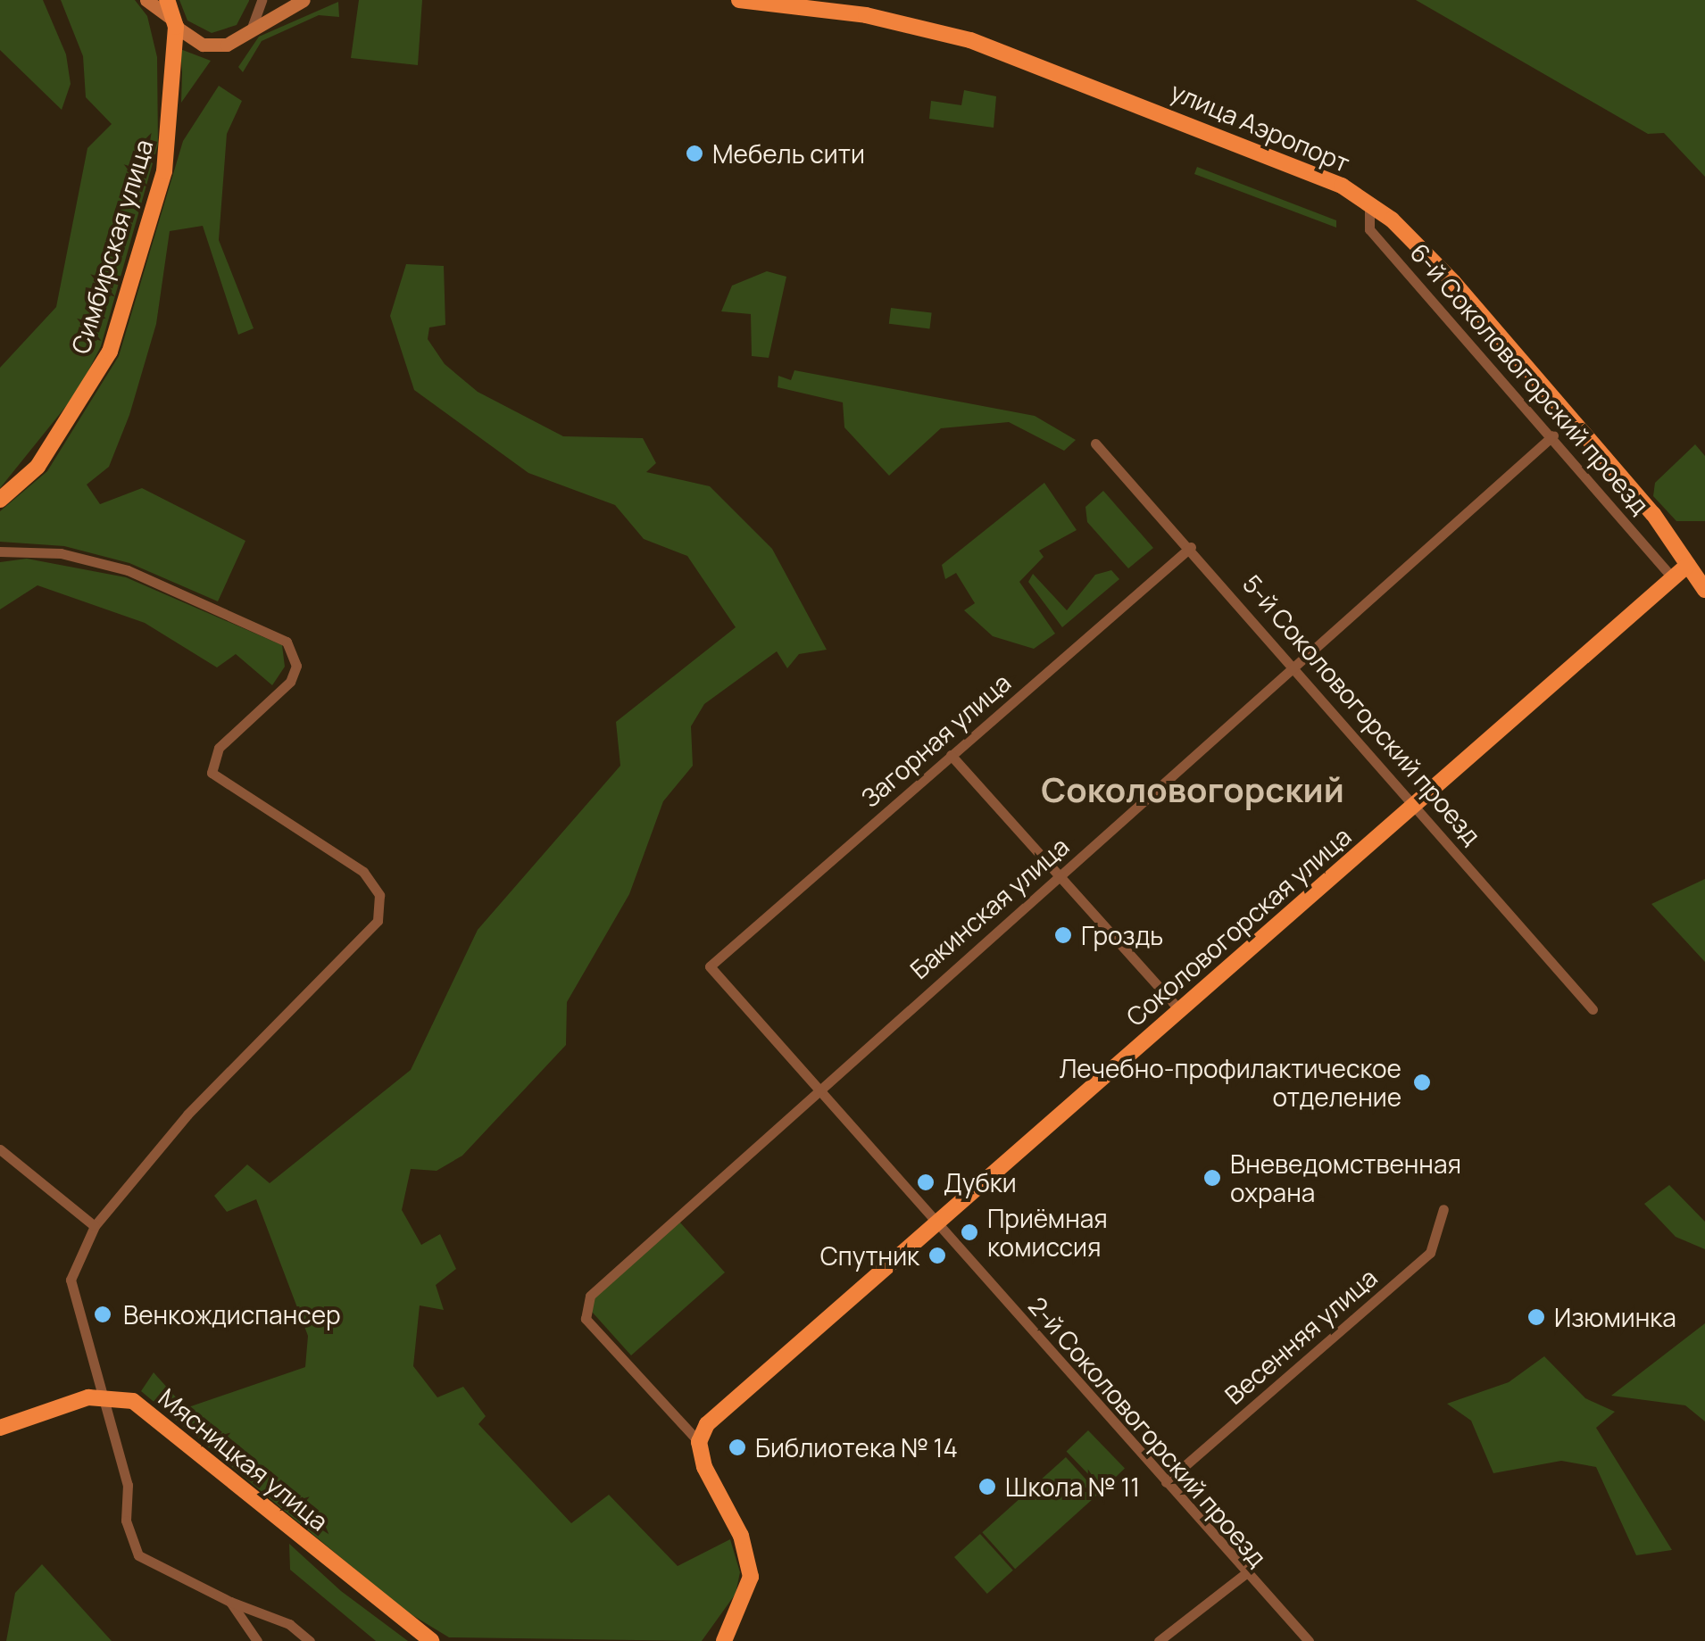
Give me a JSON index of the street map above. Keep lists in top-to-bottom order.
{
  "streets": {
    "main road": [
      "улица Аэропорт",
      "Симбирская улица",
      "Соколовогорская улица",
      "Мясницкая улица"
    ],
    "street": [
      "6-й Соколовогорский проезд",
      "5-й Соколовогорский проезд",
      "Загорная улица",
      "Бакинская улица",
      "Весенняя улица",
      "2-й Соколовогорский проезд"
    ]
  },
  "crossings": [
    ["улица Аэропорт", "6-й Соколовогорский проезд"],
    ["улица Аэропорт", "Соколовогорская улица"],
    ["6-й Соколовогорский проезд", "Бакинская улица"],
    ["6-й Соколовогорский проезд", "Соколовогорская улица"],
    ["5-й Соколовогорский проезд", "Загорная улица"],
    ["5-й Соколовогорский проезд", "Бакинская улица"],
    ["5-й Соколовогорский проезд", "Соколовогорская улица"],
    ["Загорная улица", "2-й Соколовогорский проезд"],
    ["Бакинская улица", "Соколовогорская улица"],
    ["Бакинская улица", "2-й Соколовогорский проезд"],
    ["Соколовогорская улица", "2-й Соколовогорский проезд"],
    ["Весенняя улица", "2-й Соколовогорский проезд"]
  ],
  "districts": ["Соколовогорский"],
  "places": [
    "Мебель сити",
    "Гроздь",
    "Лечебно-профилактическое отделение",
    "Вневедомственная охрана",
    "Дубки",
    "Приёмная комиссия",
    "Спутник",
    "Венкождиспансер",
    "Изюминка",
    "Библиотека № 14",
    "Школа № 11"
  ]
}
